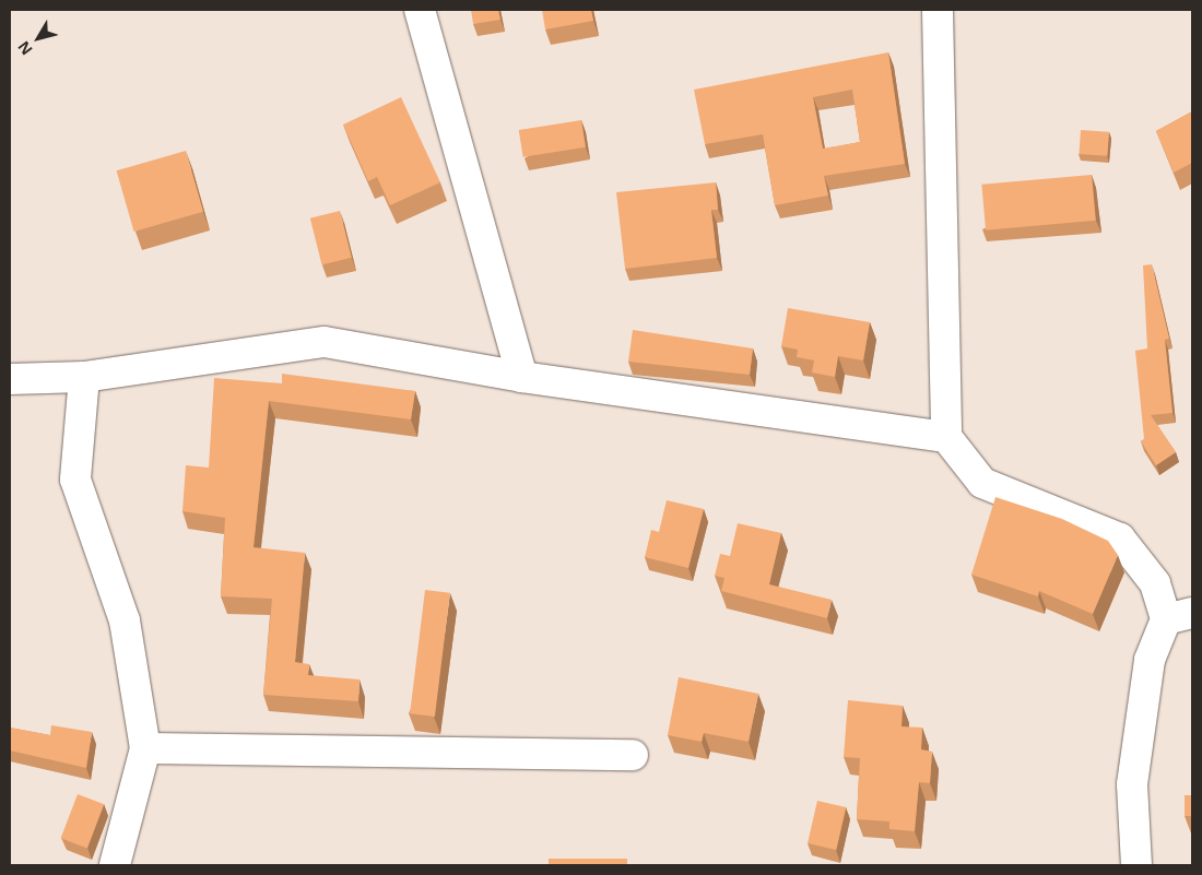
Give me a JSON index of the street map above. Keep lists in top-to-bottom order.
{
  "north": "bottom left"
}
